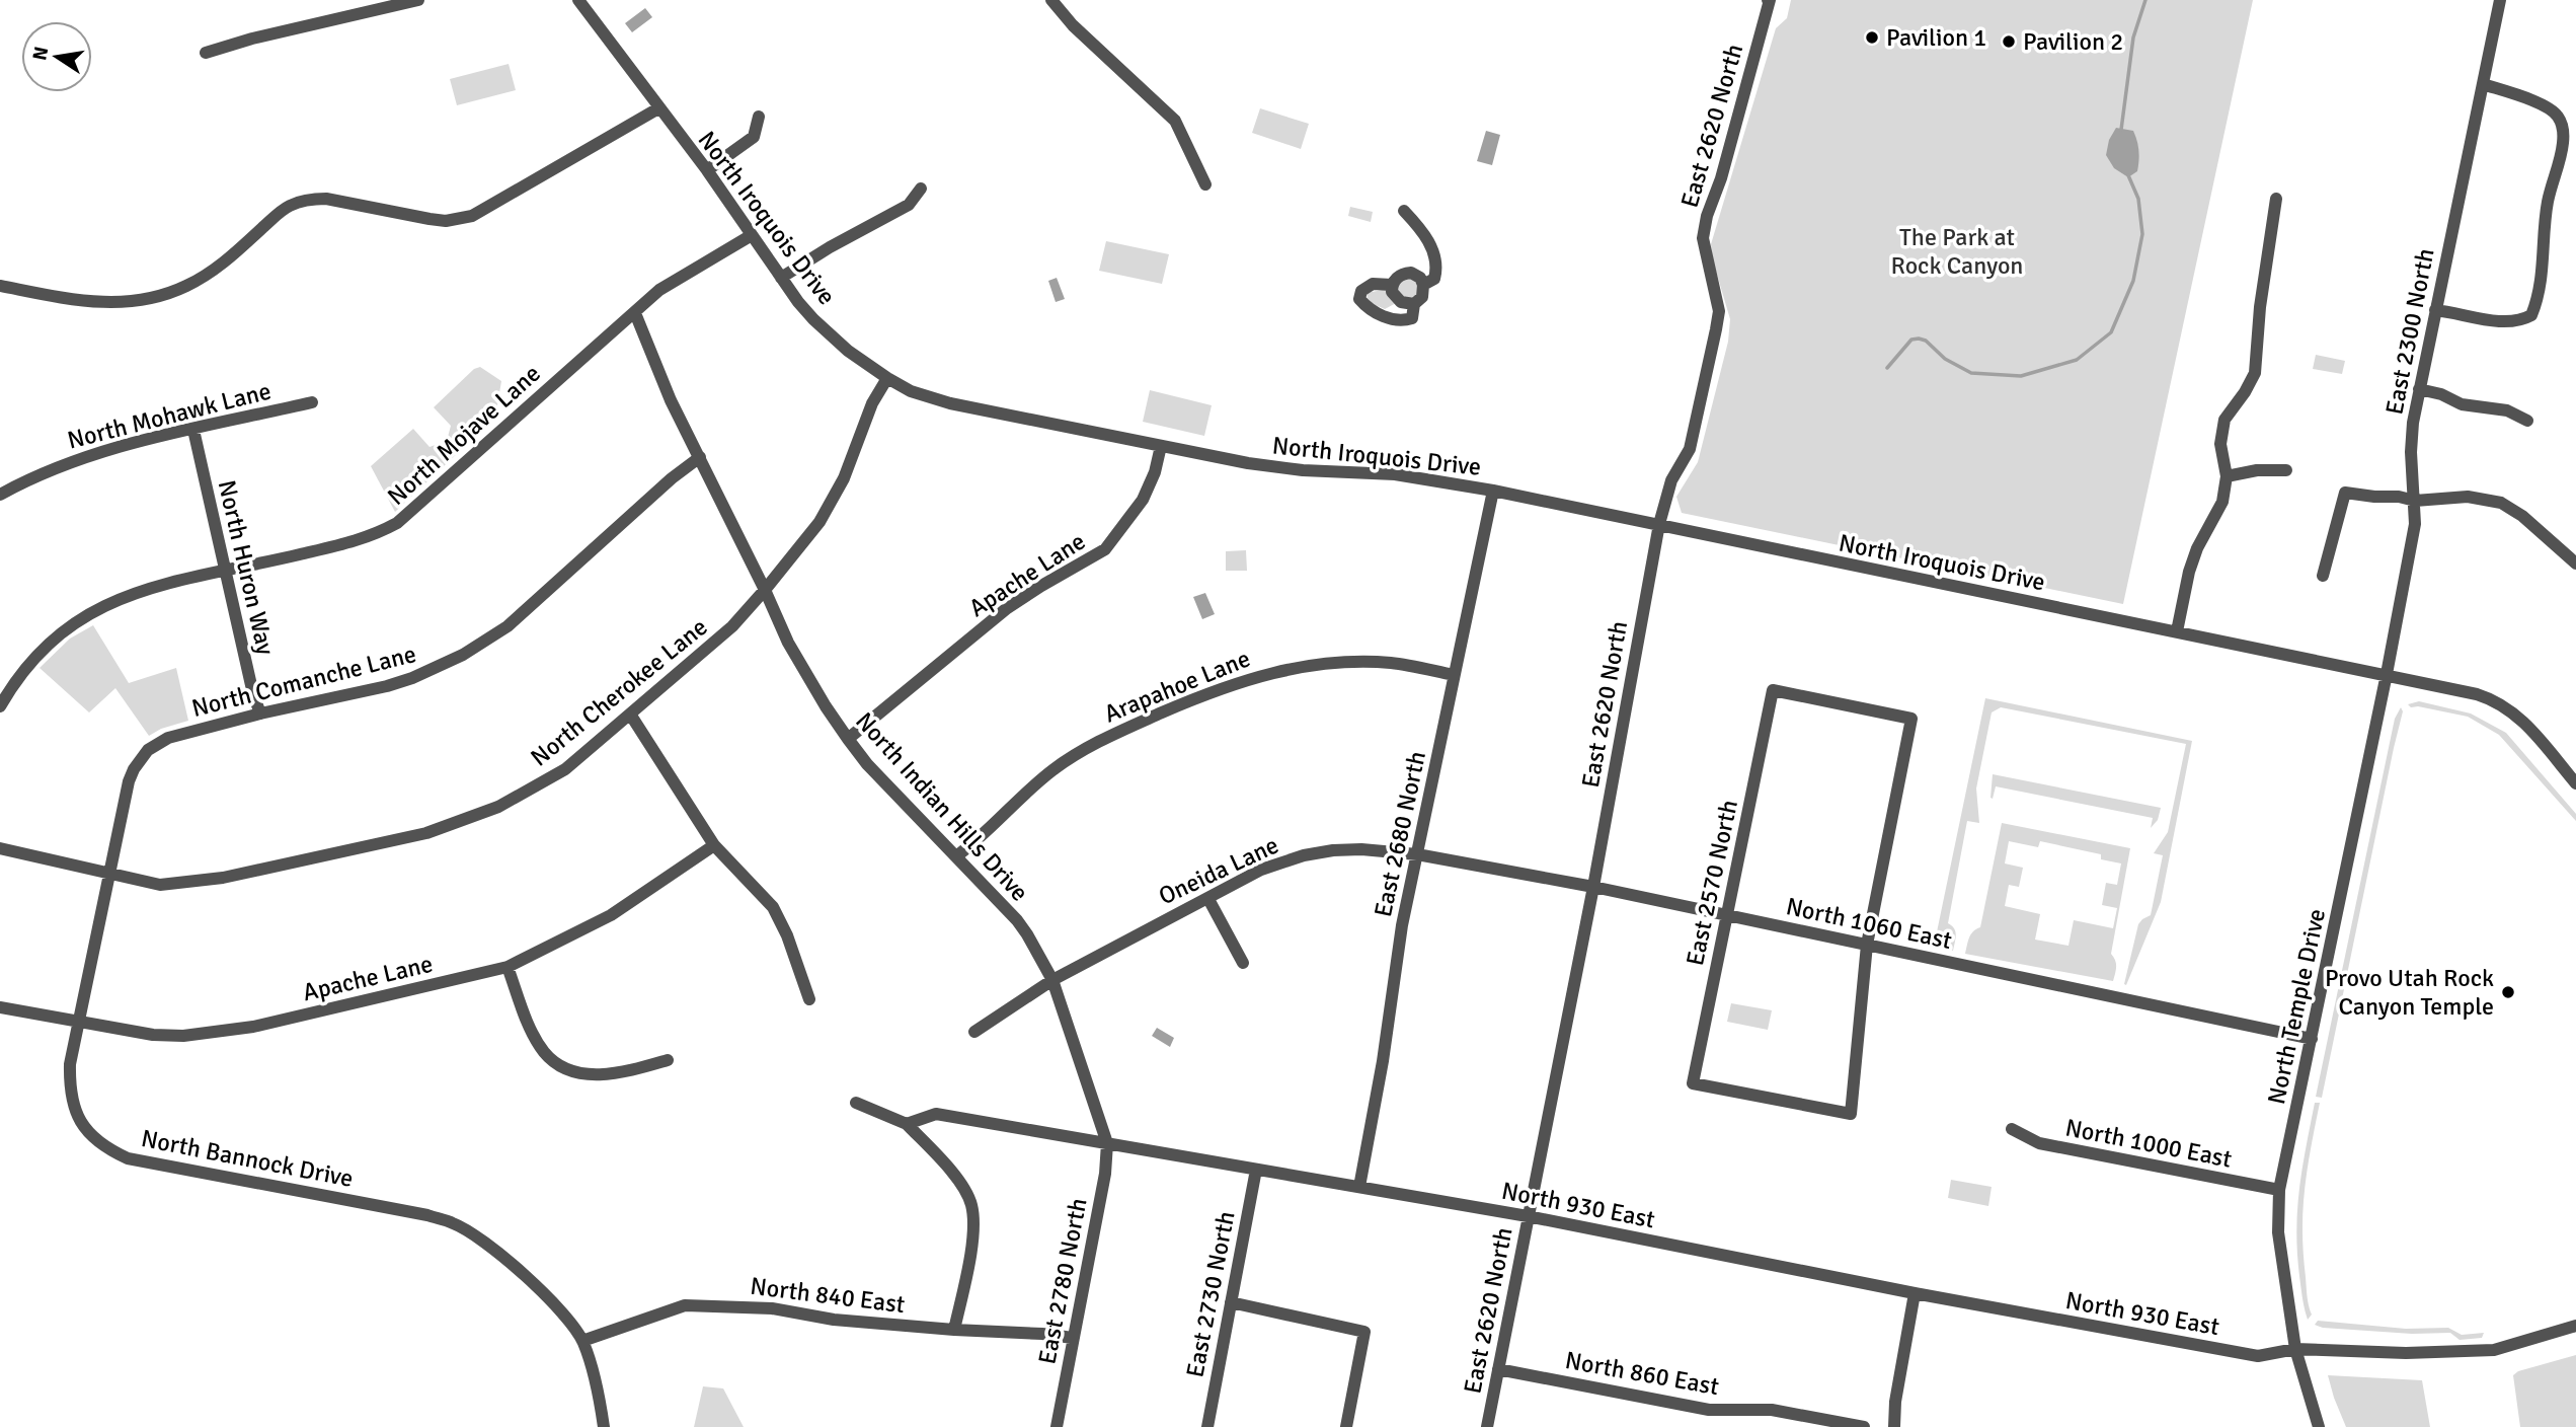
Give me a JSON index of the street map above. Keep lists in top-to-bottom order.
{
  "streets": {
    "street": [
      "East 2620 North",
      "North Iroquois Drive",
      "East 2300 North",
      "North Mohawk Lane",
      "North Mojave Lane",
      "North Huron Way",
      "Apache Lane",
      "North Comanche Lane",
      "Arapahoe Lane",
      "North Cherokee Lane",
      "North Indian Hills Drive",
      "East 2680 North",
      "Oneida Lane",
      "East 2570 North",
      "North 1060 East",
      "North Temple Drive",
      "North 1000 East",
      "North Bannock Drive",
      "North 930 East",
      "East 2780 North",
      "East 2730 North",
      "North 840 East",
      "North 860 East"
    ]
  },
  "crossings": [
    ["East 2620 North", "North Iroquois Drive"],
    ["East 2620 North", "North 1060 East"],
    ["East 2620 North", "North 930 East"],
    ["East 2620 North", "North 860 East"],
    ["North Iroquois Drive", "East 2300 North"],
    ["North Iroquois Drive", "North Mojave Lane"],
    ["North Iroquois Drive", "Apache Lane"],
    ["North Iroquois Drive", "North Cherokee Lane"],
    ["North Iroquois Drive", "East 2680 North"],
    ["North Iroquois Drive", "North Temple Drive"],
    ["East 2300 North", "North Temple Drive"],
    ["North Mohawk Lane", "North Huron Way"],
    ["North Mojave Lane", "North Huron Way"],
    ["North Mojave Lane", "North Indian Hills Drive"],
    ["North Huron Way", "North Comanche Lane"],
    ["Apache Lane", "North Indian Hills Drive"],
    ["Apache Lane", "North Bannock Drive"],
    ["North Comanche Lane", "North Cherokee Lane"],
    ["North Comanche Lane", "North Indian Hills Drive"],
    ["North Comanche Lane", "North Bannock Drive"],
    ["Arapahoe Lane", "North Indian Hills Drive"],
    ["Arapahoe Lane", "East 2680 North"],
    ["North Cherokee Lane", "North Indian Hills Drive"],
    ["North Cherokee Lane", "North Bannock Drive"],
    ["North Indian Hills Drive", "Oneida Lane"],
    ["North Indian Hills Drive", "North 930 East"],
    ["North Indian Hills Drive", "East 2780 North"],
    ["East 2680 North", "Oneida Lane"],
    ["East 2680 North", "North 1060 East"],
    ["East 2680 North", "North 930 East"],
    ["Oneida Lane", "North 1060 East"],
    ["East 2570 North", "North 1060 East"],
    ["North 1060 East", "North Temple Drive"],
    ["North Temple Drive", "North 1000 East"],
    ["North Temple Drive", "North 930 East"],
    ["North Bannock Drive", "North 840 East"],
    ["North 930 East", "East 2780 North"],
    ["North 930 East", "East 2730 North"],
    ["East 2780 North", "North 840 East"]
  ],
  "parks": ["The Park at Rock Canyon"],
  "places": ["Pavilion 1", "Pavilion 2", "Provo Utah Rock Canyon Temple"],
  "north": "left"
}
